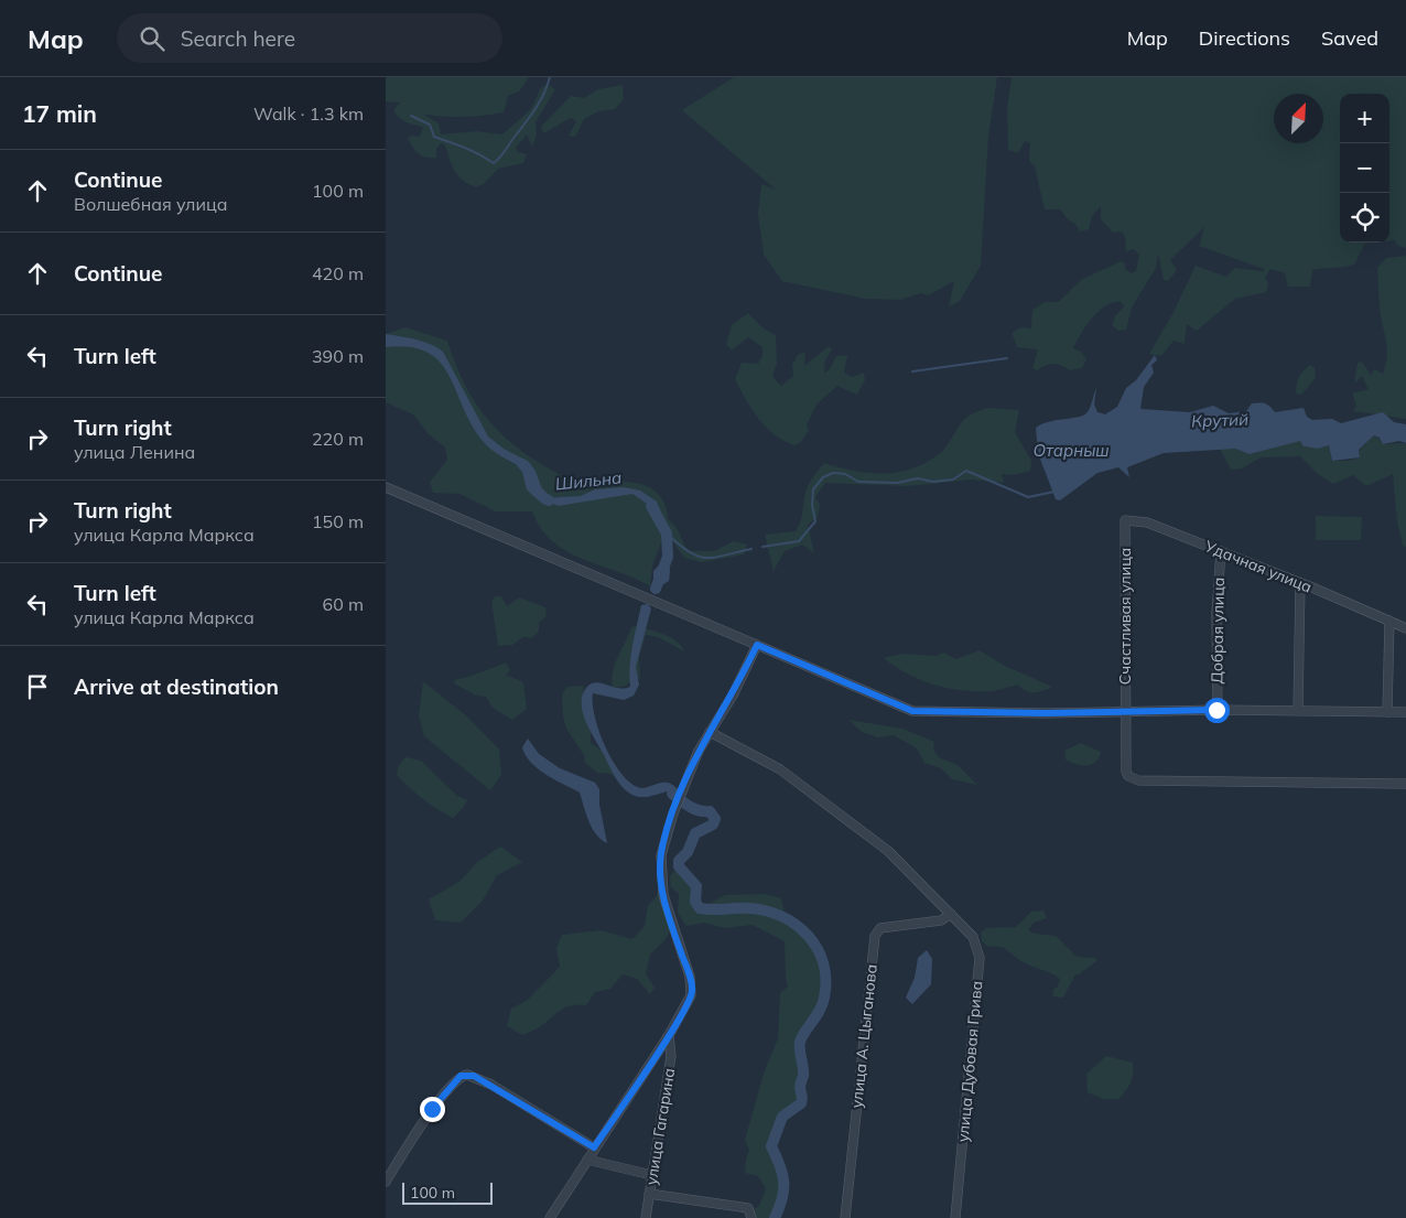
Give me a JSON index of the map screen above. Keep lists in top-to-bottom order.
{
  "streets": {
    "street": [
      "Удачная улица",
      "Счастливая улица",
      "Добрая улица",
      "улица А. Цыганова",
      "улица Дубовая Грива",
      "улица Гагарина"
    ]
  },
  "crossings": [
    ["Удачная улица", "Счастливая улица"],
    ["Удачная улица", "Добрая улица"],
    ["улица А. Цыганова", "улица Дубовая Грива"]
  ],
  "water": ["Крутий", "Отарныш", "Шильна"],
  "scale_bar": "100 m",
  "north": "top right",
  "page": {
    "header": "Map",
    "search": "Search here",
    "nav": ["Map", "Directions", "Saved"],
    "heading": ["17 min", "Walk · 1.3 km"],
    "map_buttons": ["+", "−"],
    "list": [
      ["Continue", "Волшебная улица", "100 m"],
      ["Continue", "420 m"],
      ["Turn left", "390 m"],
      ["Turn right", "улица Ленина", "220 m"],
      ["Turn right", "улица Карла Маркса", "150 m"],
      ["Turn left", "улица Карла Маркса", "60 m"],
      "Arrive at destination"
    ],
    "scale": "100 m"
  }
}
